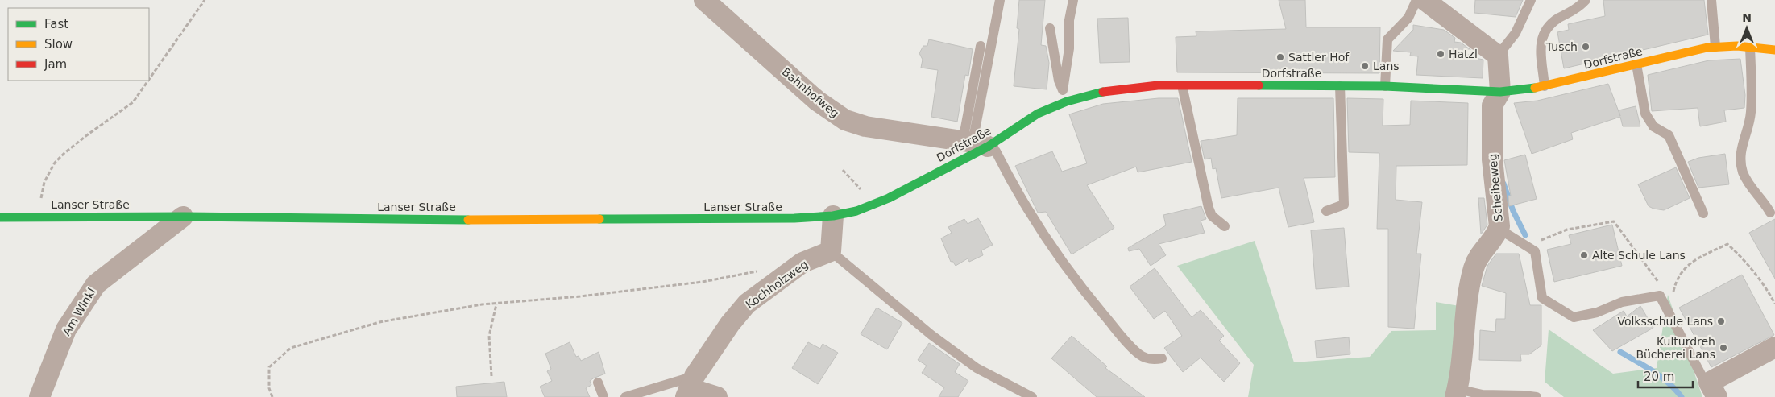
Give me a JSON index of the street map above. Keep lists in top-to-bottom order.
{
  "streets": {
    "main road": ["Dorfstraße", "Lanser Straße"],
    "street": [
      "Bahnhofweg",
      "Scheibeweg",
      "Kochholzweg",
      "Am Winkl"
    ]
  },
  "crossings": [
    ["Dorfstraße", "Bahnhofweg"],
    ["Dorfstraße", "Scheibeweg"],
    ["Dorfstraße", "Lanser Straße"],
    ["Lanser Straße", "Am Winkl"]
  ],
  "places": [
    "Tusch",
    "Hatzl",
    "Sattler Hof",
    "Lans",
    "Alte Schule Lans",
    "Volksschule Lans",
    "Kulturdreh Bücherei Lans"
  ],
  "legend": ["Fast", "Slow", "Jam"],
  "scale_bar": "20 m",
  "north": "top"
}
